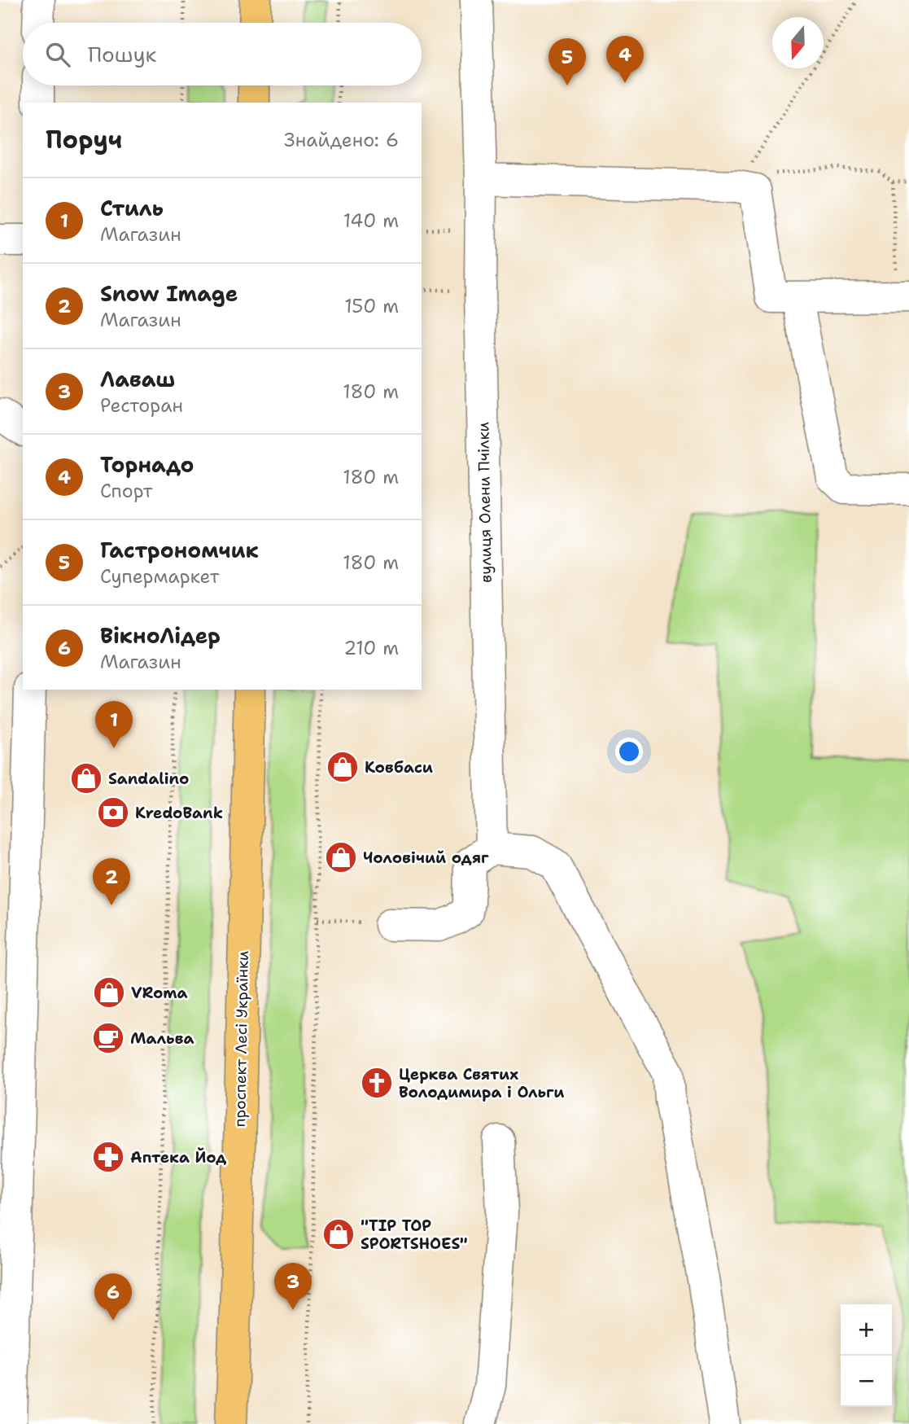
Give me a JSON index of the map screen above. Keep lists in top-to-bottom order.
{
  "streets": {
    "main road": ["проспект Лесі Українки"],
    "street": ["вулиця Олени Пчілки"]
  },
  "places": {
    "shop": [
      "Ковбаси",
      "Sandalino",
      "Чоловічий одяг",
      "VRoma",
      "\"TIP TOP SPORTSHOES\""
    ],
    "bank": ["KredoBank"],
    "cafe": ["Мальва"],
    "church": ["Церква Святих Володимира і Ольги"],
    "pharmacy": ["Аптека Йод"]
  },
  "north": "bottom",
  "page": {
    "search": "Пошук",
    "pins": [
      "4",
      "5",
      "1",
      "2",
      "3",
      "6"
    ],
    "heading": ["Поруч", "Знайдено: 6"],
    "list": [
      {
        "mark": "1",
        "name": "Стиль",
        "note": "Магазин",
        "value": "140 m"
      },
      {
        "mark": "2",
        "name": "Snow Image",
        "note": "Магазин",
        "value": "150 m"
      },
      {
        "mark": "3",
        "name": "Лаваш",
        "note": "Ресторан",
        "value": "180 m"
      },
      {
        "mark": "4",
        "name": "Торнадо",
        "note": "Спорт",
        "value": "180 m"
      },
      {
        "mark": "5",
        "name": "Гастрономчик",
        "note": "Супермаркет",
        "value": "180 m"
      },
      {
        "mark": "6",
        "name": "ВікноЛідер",
        "note": "Магазин",
        "value": "210 m"
      }
    ],
    "map_buttons": ["+", "−"]
  }
}
